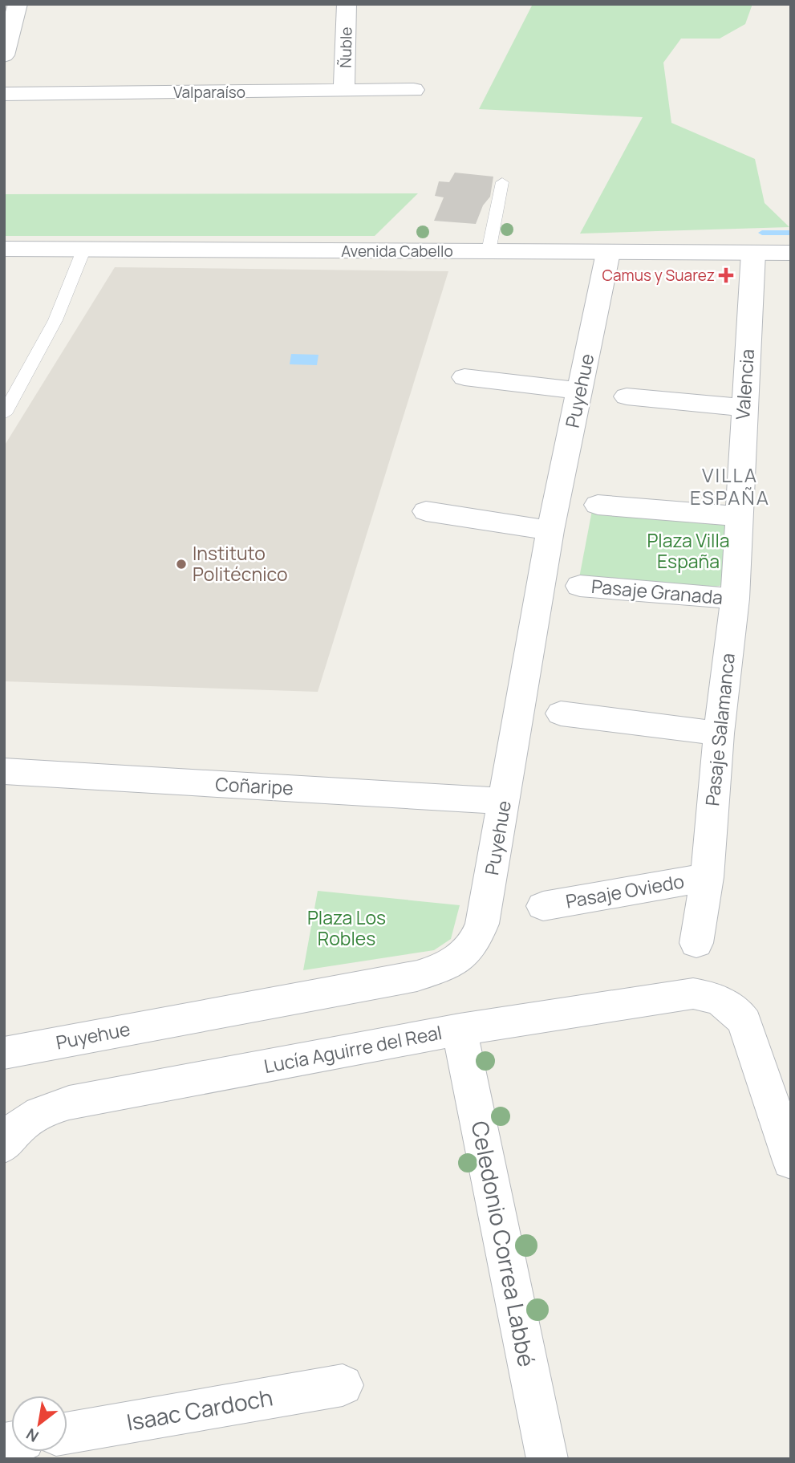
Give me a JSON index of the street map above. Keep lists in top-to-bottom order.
{
  "streets": {
    "street": [
      "Ñuble",
      "Valparaíso",
      "Avenida Cabello",
      "Valencia",
      "Puyehue",
      "Pasaje Granada",
      "Pasaje Salamanca",
      "Coñaripe",
      "Pasaje Oviedo",
      "Lucía Aguirre del Real",
      "Celedonio Correa Labbé",
      "Isaac Cardoch"
    ]
  },
  "crossings": [
    ["Ñuble", "Valparaíso"],
    ["Avenida Cabello", "Valencia"],
    ["Avenida Cabello", "Puyehue"],
    ["Valencia", "Pasaje Salamanca"],
    ["Puyehue", "Coñaripe"],
    ["Pasaje Granada", "Pasaje Salamanca"],
    ["Pasaje Salamanca", "Pasaje Oviedo"],
    ["Lucía Aguirre del Real", "Celedonio Correa Labbé"]
  ],
  "districts": ["VILLA ESPAÑA"],
  "parks": ["Plaza Villa España", "Plaza Los Robles"],
  "places": {
    "health": ["Camus y Suarez"],
    "other": ["Instituto Politécnico"]
  },
  "north": "bottom left"
}
